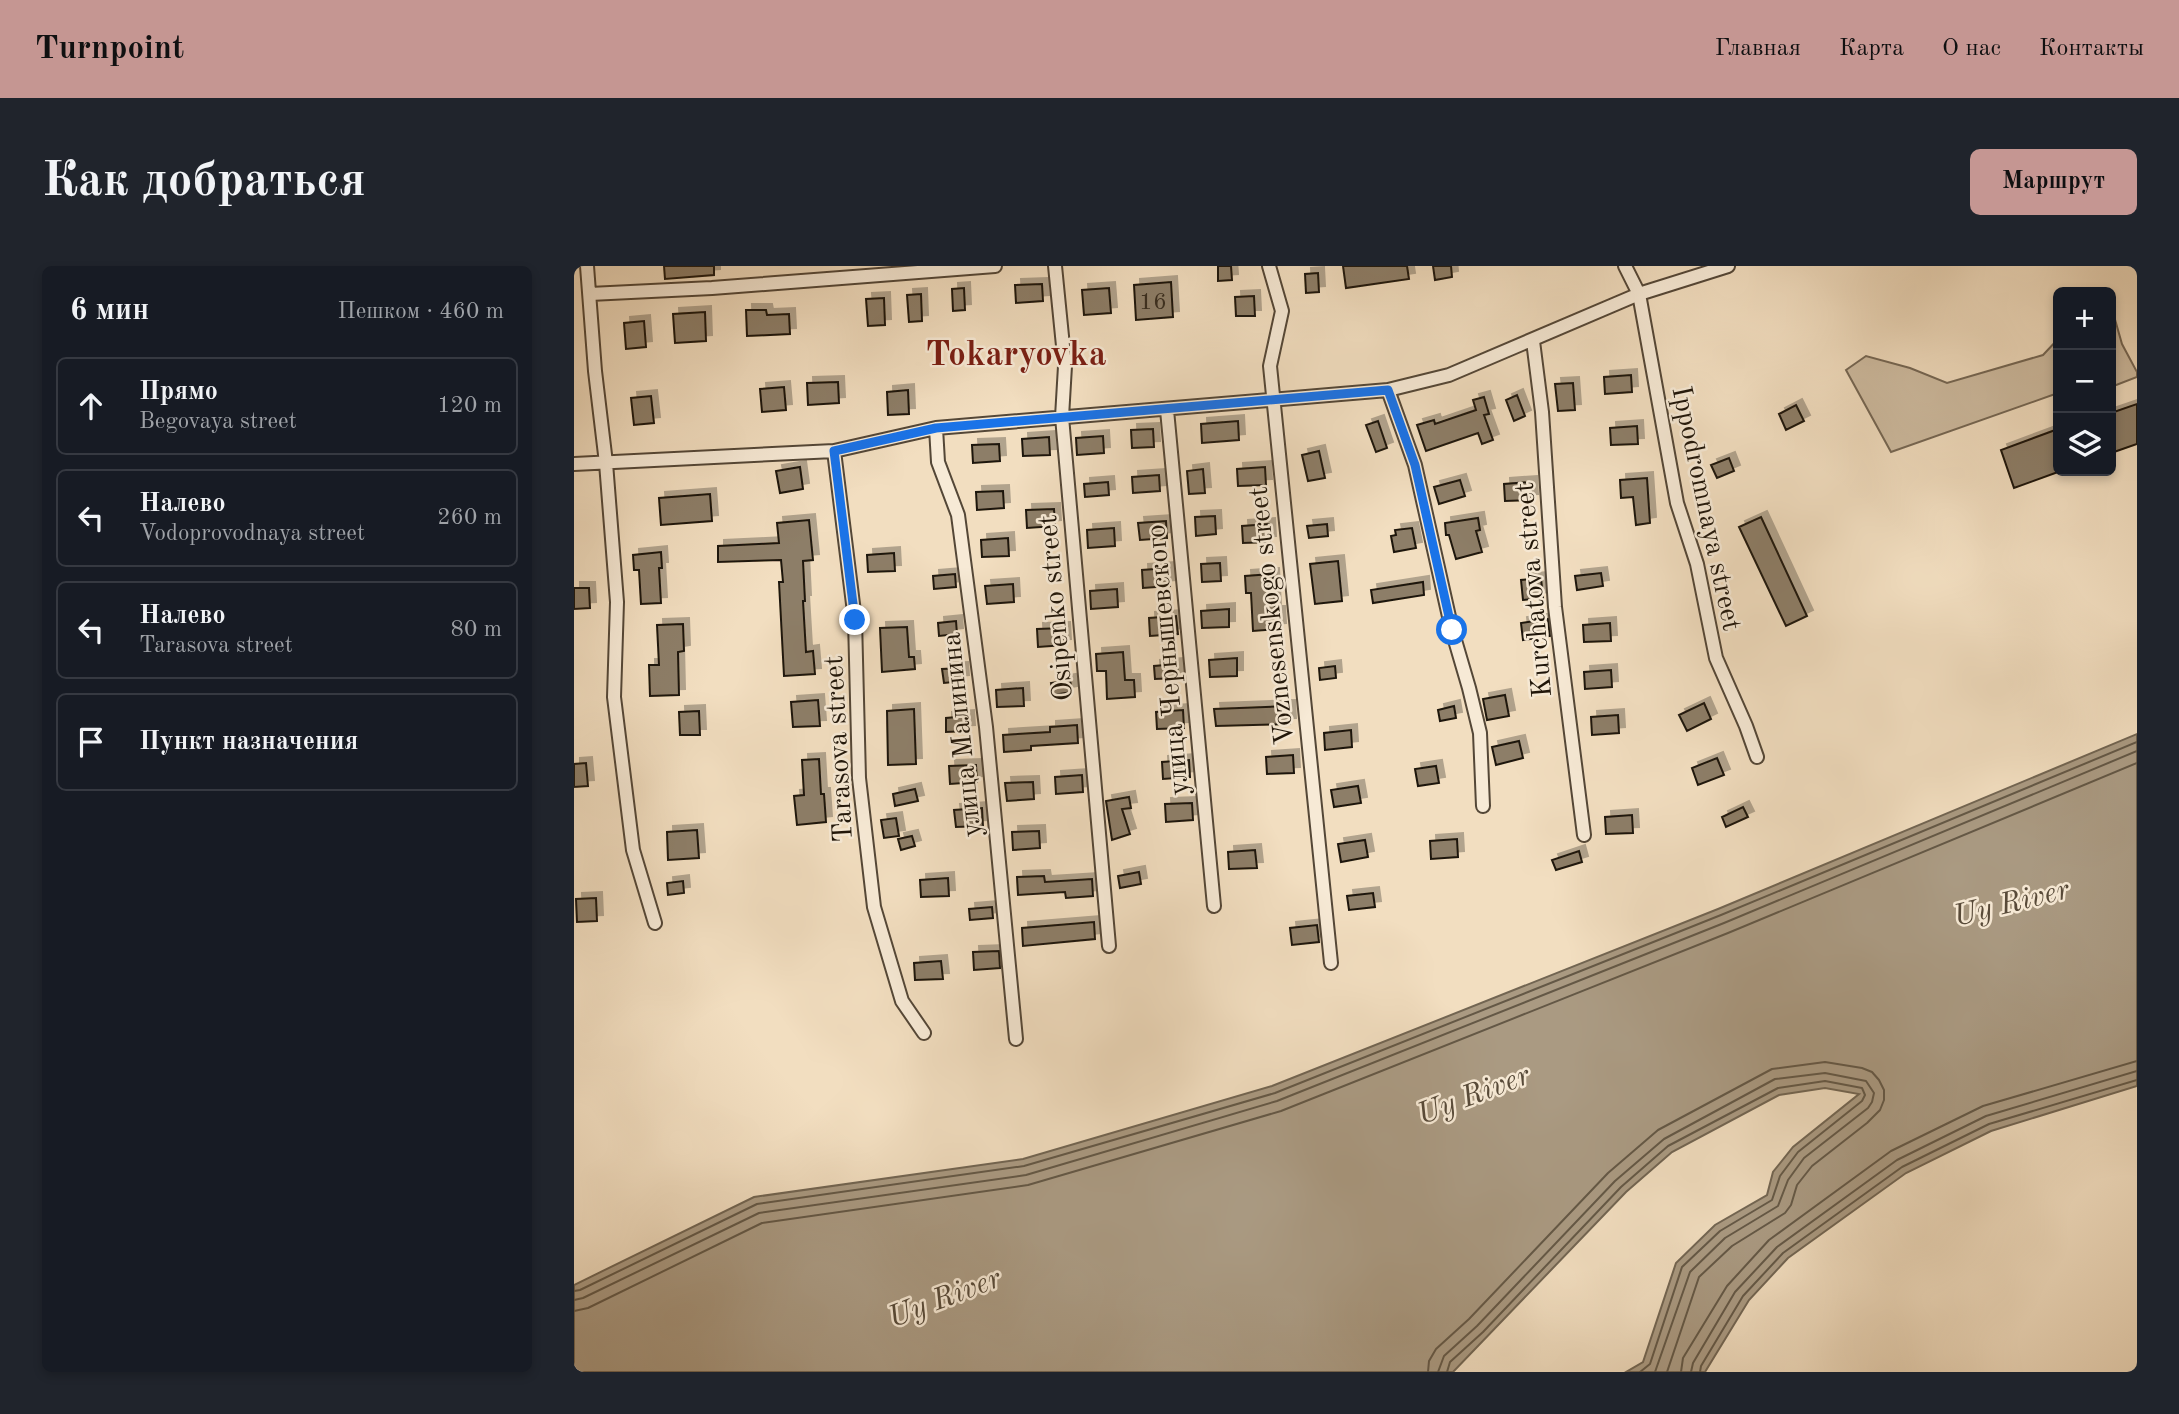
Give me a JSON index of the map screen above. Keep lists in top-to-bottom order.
{
  "streets": {
    "street": [
      "Ippodromnaya street",
      "Kurchatova street",
      "Osipenko street",
      "Voznesenskogo street",
      "улица Чернышевского",
      "улица Малинина",
      "Tarasova street"
    ]
  },
  "districts": ["Tokaryovka"],
  "water": ["Uy River"],
  "house_numbers": ["16"],
  "page": {
    "header": "Turnpoint",
    "nav": [
      "Главная",
      "Карта",
      "О нас",
      "Контакты"
    ],
    "buttons": "Маршрут",
    "title": "Как добраться",
    "heading": ["6 мин", "Пешком · 460 m"],
    "map_buttons": ["+", "−"],
    "list": [
      ["Прямо", "Begovaya street", "120 m"],
      ["Налево", "Vodoprovodnaya street", "260 m"],
      ["Налево", "Tarasova street", "80 m"],
      "Пункт назначения"
    ]
  }
}
